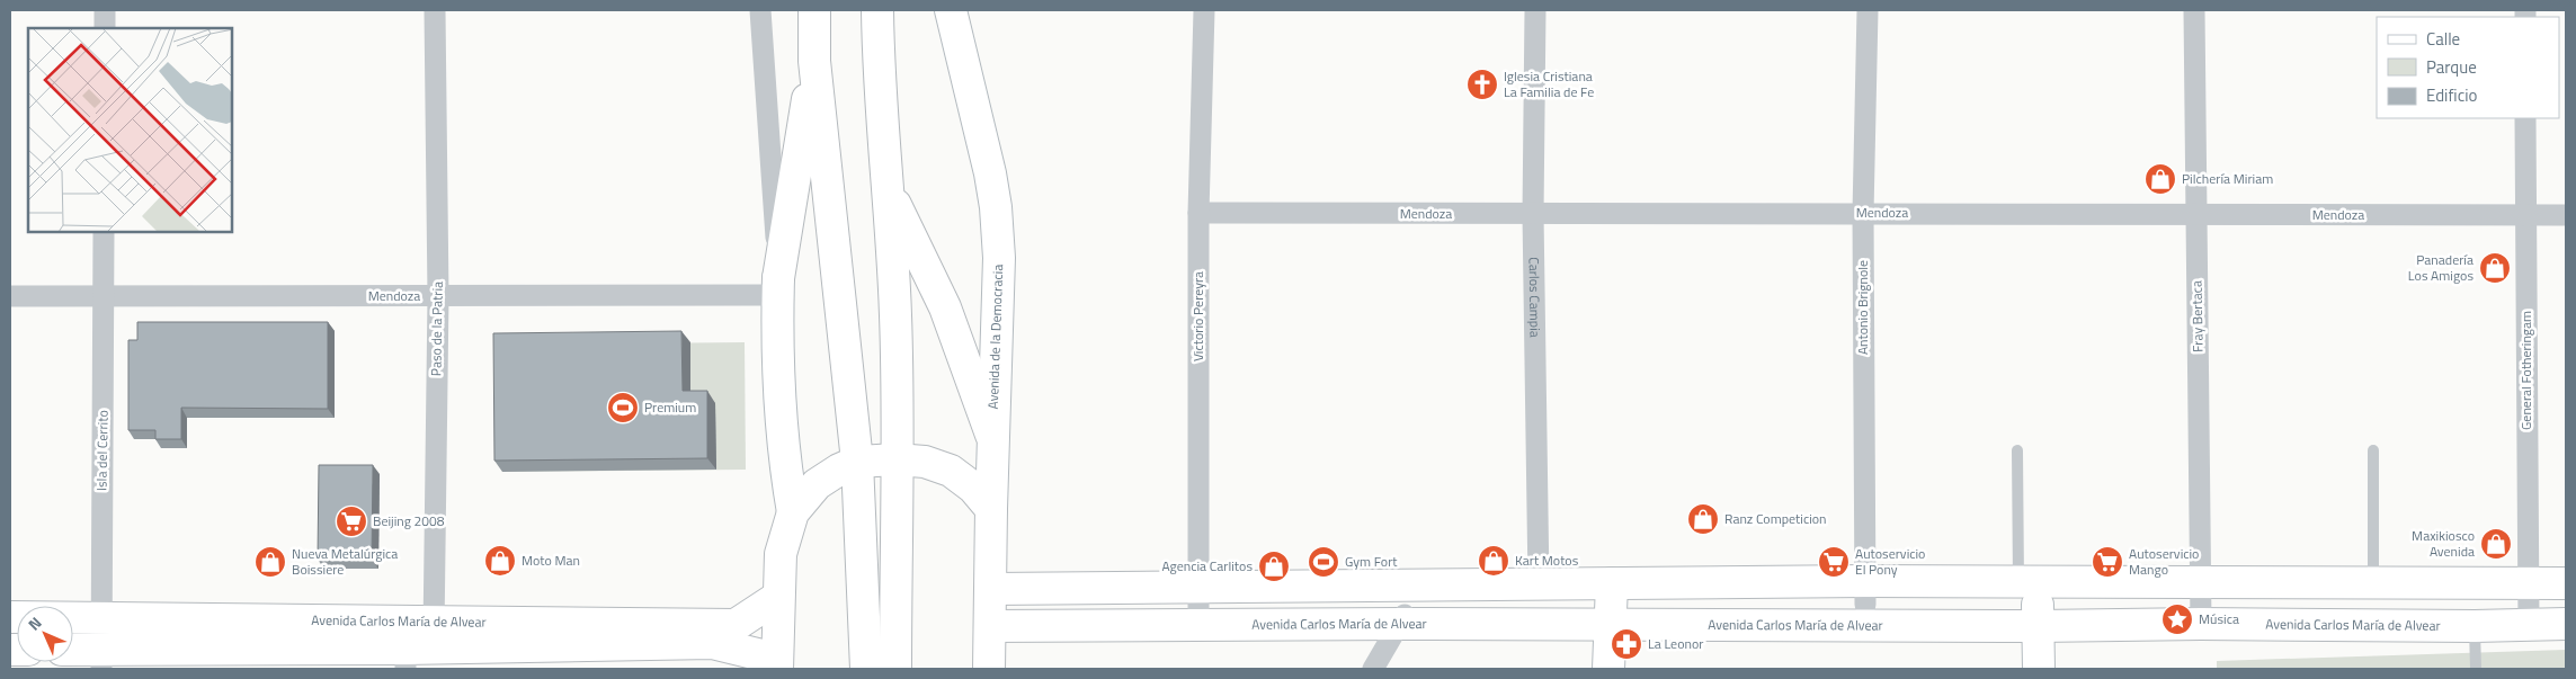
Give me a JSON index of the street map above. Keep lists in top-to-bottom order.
{
  "streets": {
    "main road": ["Avenida de la Democracia", "Avenida Carlos María de Alvear"],
    "street": [
      "Mendoza",
      "Carlos Campia",
      "Antonio Brignole",
      "Victorio Pereyra",
      "Fray Bertaca",
      "Paso de la Patria",
      "General Fotheringam",
      "Isla del Cerrito"
    ]
  },
  "crossings": [
    ["Mendoza", "Carlos Campia"],
    ["Mendoza", "Antonio Brignole"],
    ["Mendoza", "Victorio Pereyra"],
    ["Mendoza", "Fray Bertaca"],
    ["Mendoza", "Paso de la Patria"],
    ["Mendoza", "General Fotheringam"],
    ["Mendoza", "Isla del Cerrito"],
    ["Carlos Campia", "Avenida Carlos María de Alvear"],
    ["Antonio Brignole", "Avenida Carlos María de Alvear"],
    ["Victorio Pereyra", "Avenida Carlos María de Alvear"],
    ["Fray Bertaca", "Avenida Carlos María de Alvear"],
    ["Paso de la Patria", "Avenida Carlos María de Alvear"],
    ["Avenida de la Democracia", "Avenida Carlos María de Alvear"],
    ["General Fotheringam", "Avenida Carlos María de Alvear"],
    ["Isla del Cerrito", "Avenida Carlos María de Alvear"]
  ],
  "places": {
    "church": ["Iglesia Cristiana La Familia de Fe"],
    "shop": [
      "Pilchería Miriam",
      "Panadería Los Amigos",
      "Ranz Competicion",
      "Maxikiosco Avenida",
      "Moto Man",
      "Kart Motos",
      "Nueva Metalúrgica Boissiere",
      "Agencia Carlitos"
    ],
    "sports": ["Premium", "Gym Fort"],
    "supermarket": ["Beijing 2008", "Autoservicio El Pony", "Autoservicio Mango"],
    "place": ["Música"],
    "pharmacy": ["La Leonor"]
  },
  "legend": ["Calle", "Parque", "Edificio"],
  "north": "top left"
}
